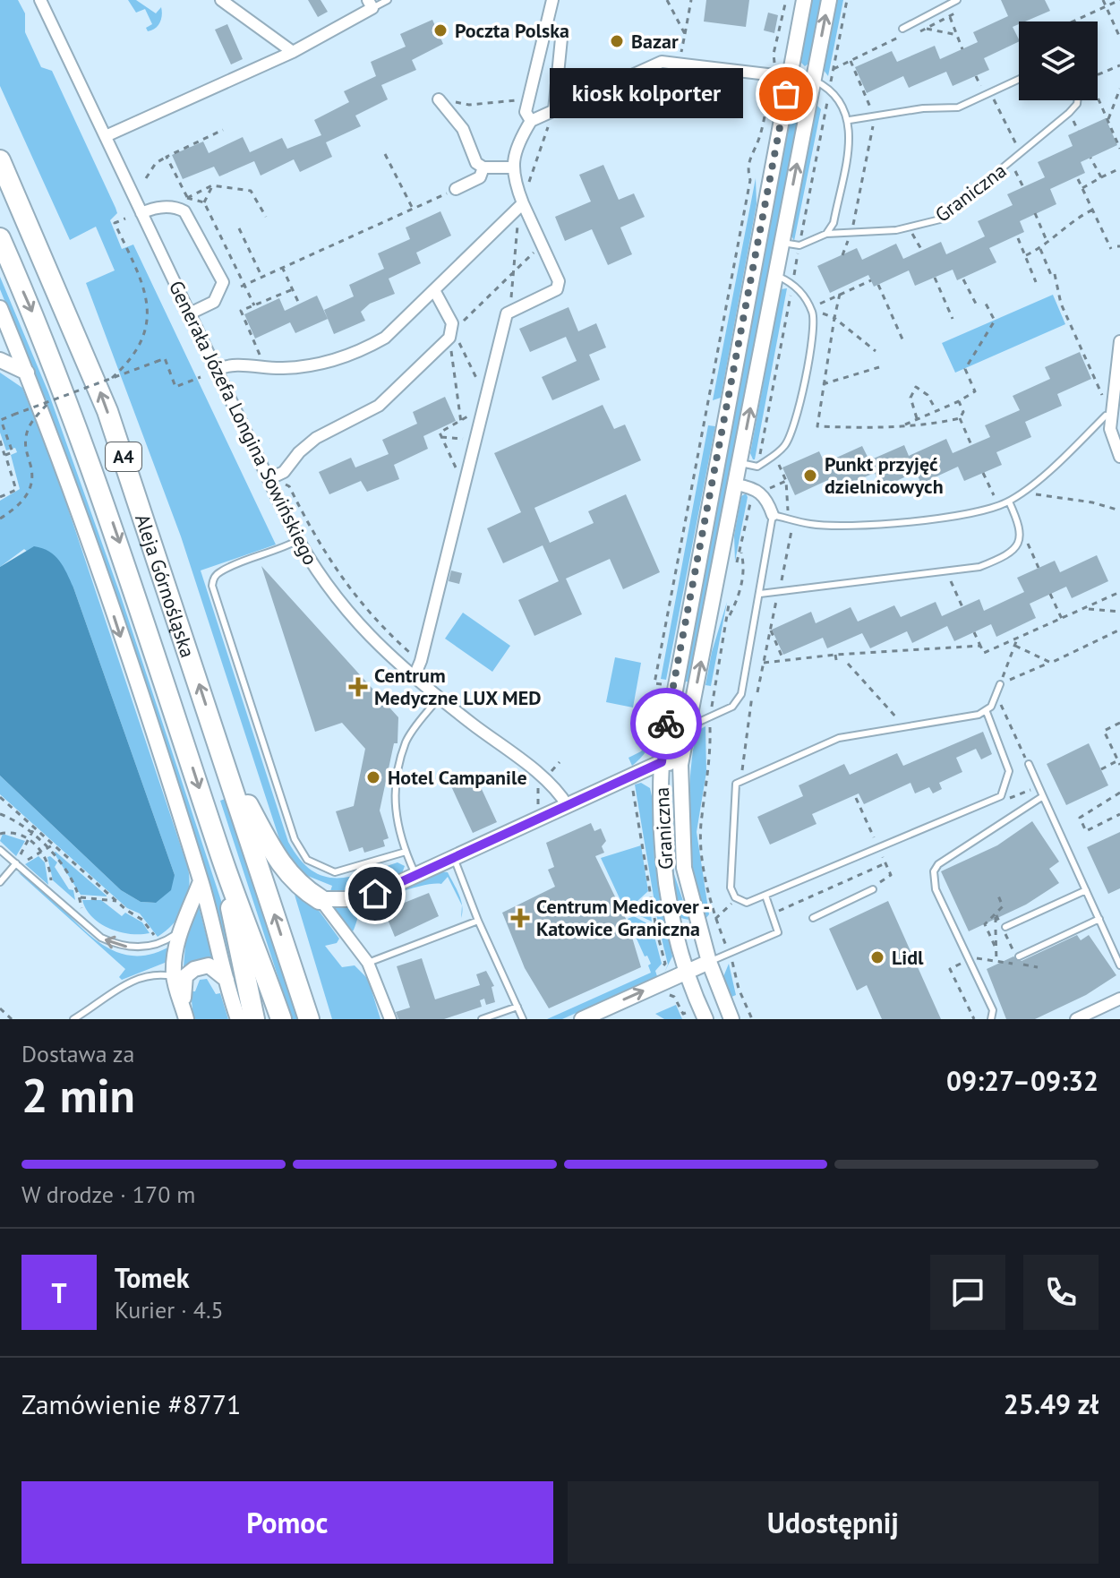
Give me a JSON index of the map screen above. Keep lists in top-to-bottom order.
{
  "streets": {
    "highway": ["A4", "Aleja Górnośląska"],
    "street": ["Graniczna", "Generała Józefa Longina Sowińskiego"]
  },
  "places": {
    "other": [
      "Poczta Polska",
      "Bazar",
      "kiosk kolporter",
      "Punkt przyjęć dzielnicowych",
      "Hotel Campanile",
      "Lidl"
    ],
    "health": ["Centrum Medyczne LUX MED", "Centrum Medicover - Katowice Graniczna"]
  },
  "page": {
    "bubble": "kiosk kolporter",
    "heading": ["2 min", "Dostawa za", "09:27–09:32"],
    "panel": [
      "Tomek",
      "Kurier · 4.5",
      "Zamówienie #8771",
      "25.49 zł"
    ],
    "bar": "W drodze · 170 m",
    "round": "T",
    "buttons": ["Pomoc", "Udostępnij"]
  }
}
